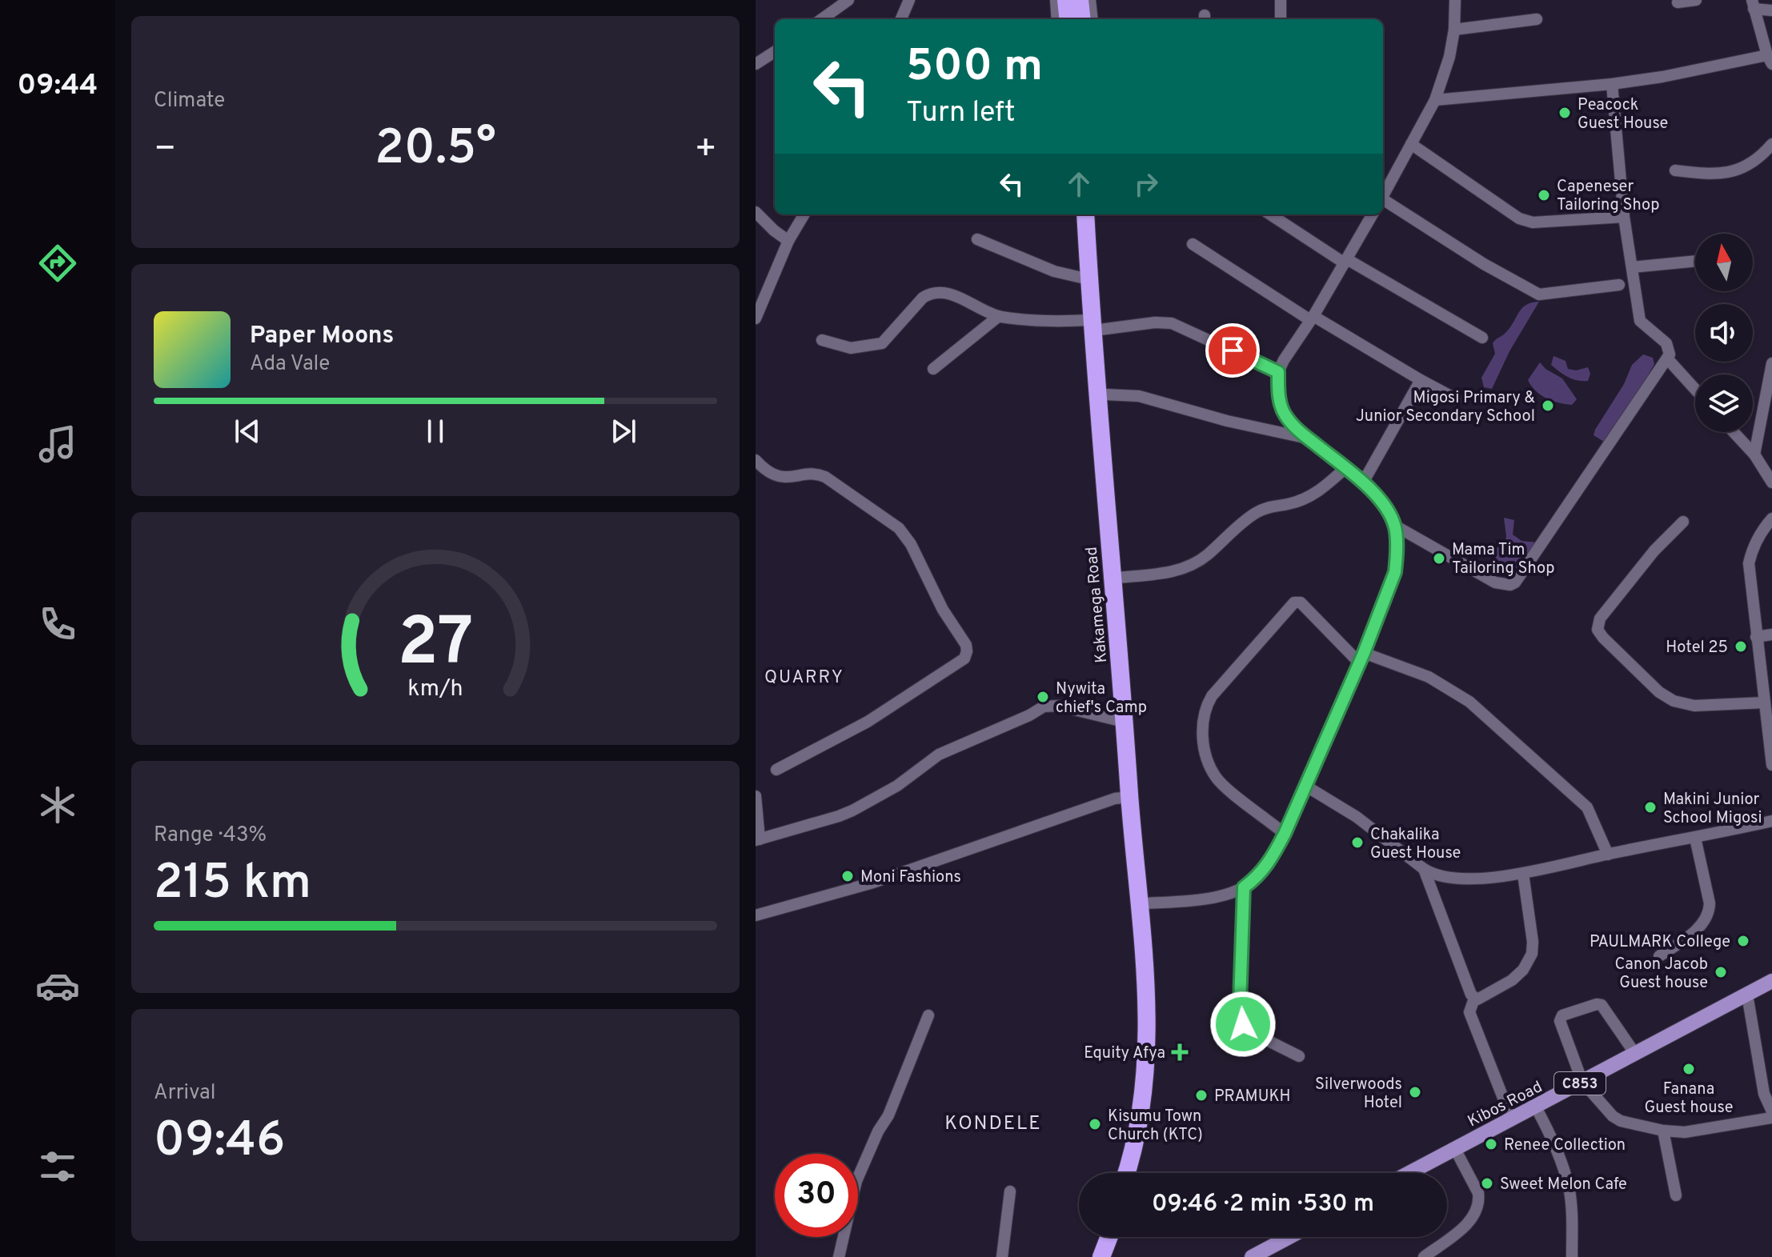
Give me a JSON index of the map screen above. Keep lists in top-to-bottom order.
{
  "streets": {
    "highway": ["Kakamega Road"],
    "main road": ["C853", "Kibos Road"]
  },
  "districts": ["QUARRY", "KONDELE"],
  "places": {
    "other": [
      "Peacock Guest House",
      "Capeneser Tailoring Shop",
      "Migosi Primary & Junior Secondary School",
      "Mama Tim Tailoring Shop",
      "Hotel 25",
      "Nywita chief's Camp",
      "Makini Junior School Migosi",
      "Chakalika Guest House",
      "Moni Fashions",
      "PAULMARK College",
      "Canon Jacob Guest house",
      "Fanana Guest house",
      "Silverwoods Hotel",
      "PRAMUKH",
      "Kisumu Town Church (KTC)",
      "Renee Collection",
      "Sweet Melon Cafe"
    ],
    "health": ["Equity Afya"]
  },
  "north": "top",
  "page": {
    "tabs": "09:44",
    "tile": [
      "Climate",
      ["Range · 43%", "215 km"],
      ["Arrival", "09:46"]
    ],
    "turn": ["500 m", "Turn left"],
    "heat": ["−", "20.5°", "+"],
    "song": ["Paper Moons", "Ada Vale"],
    "limit": "30",
    "trip": "09:46 · 2 min · 530 m",
    "gauge": ["27", "km/h"]
  }
}
